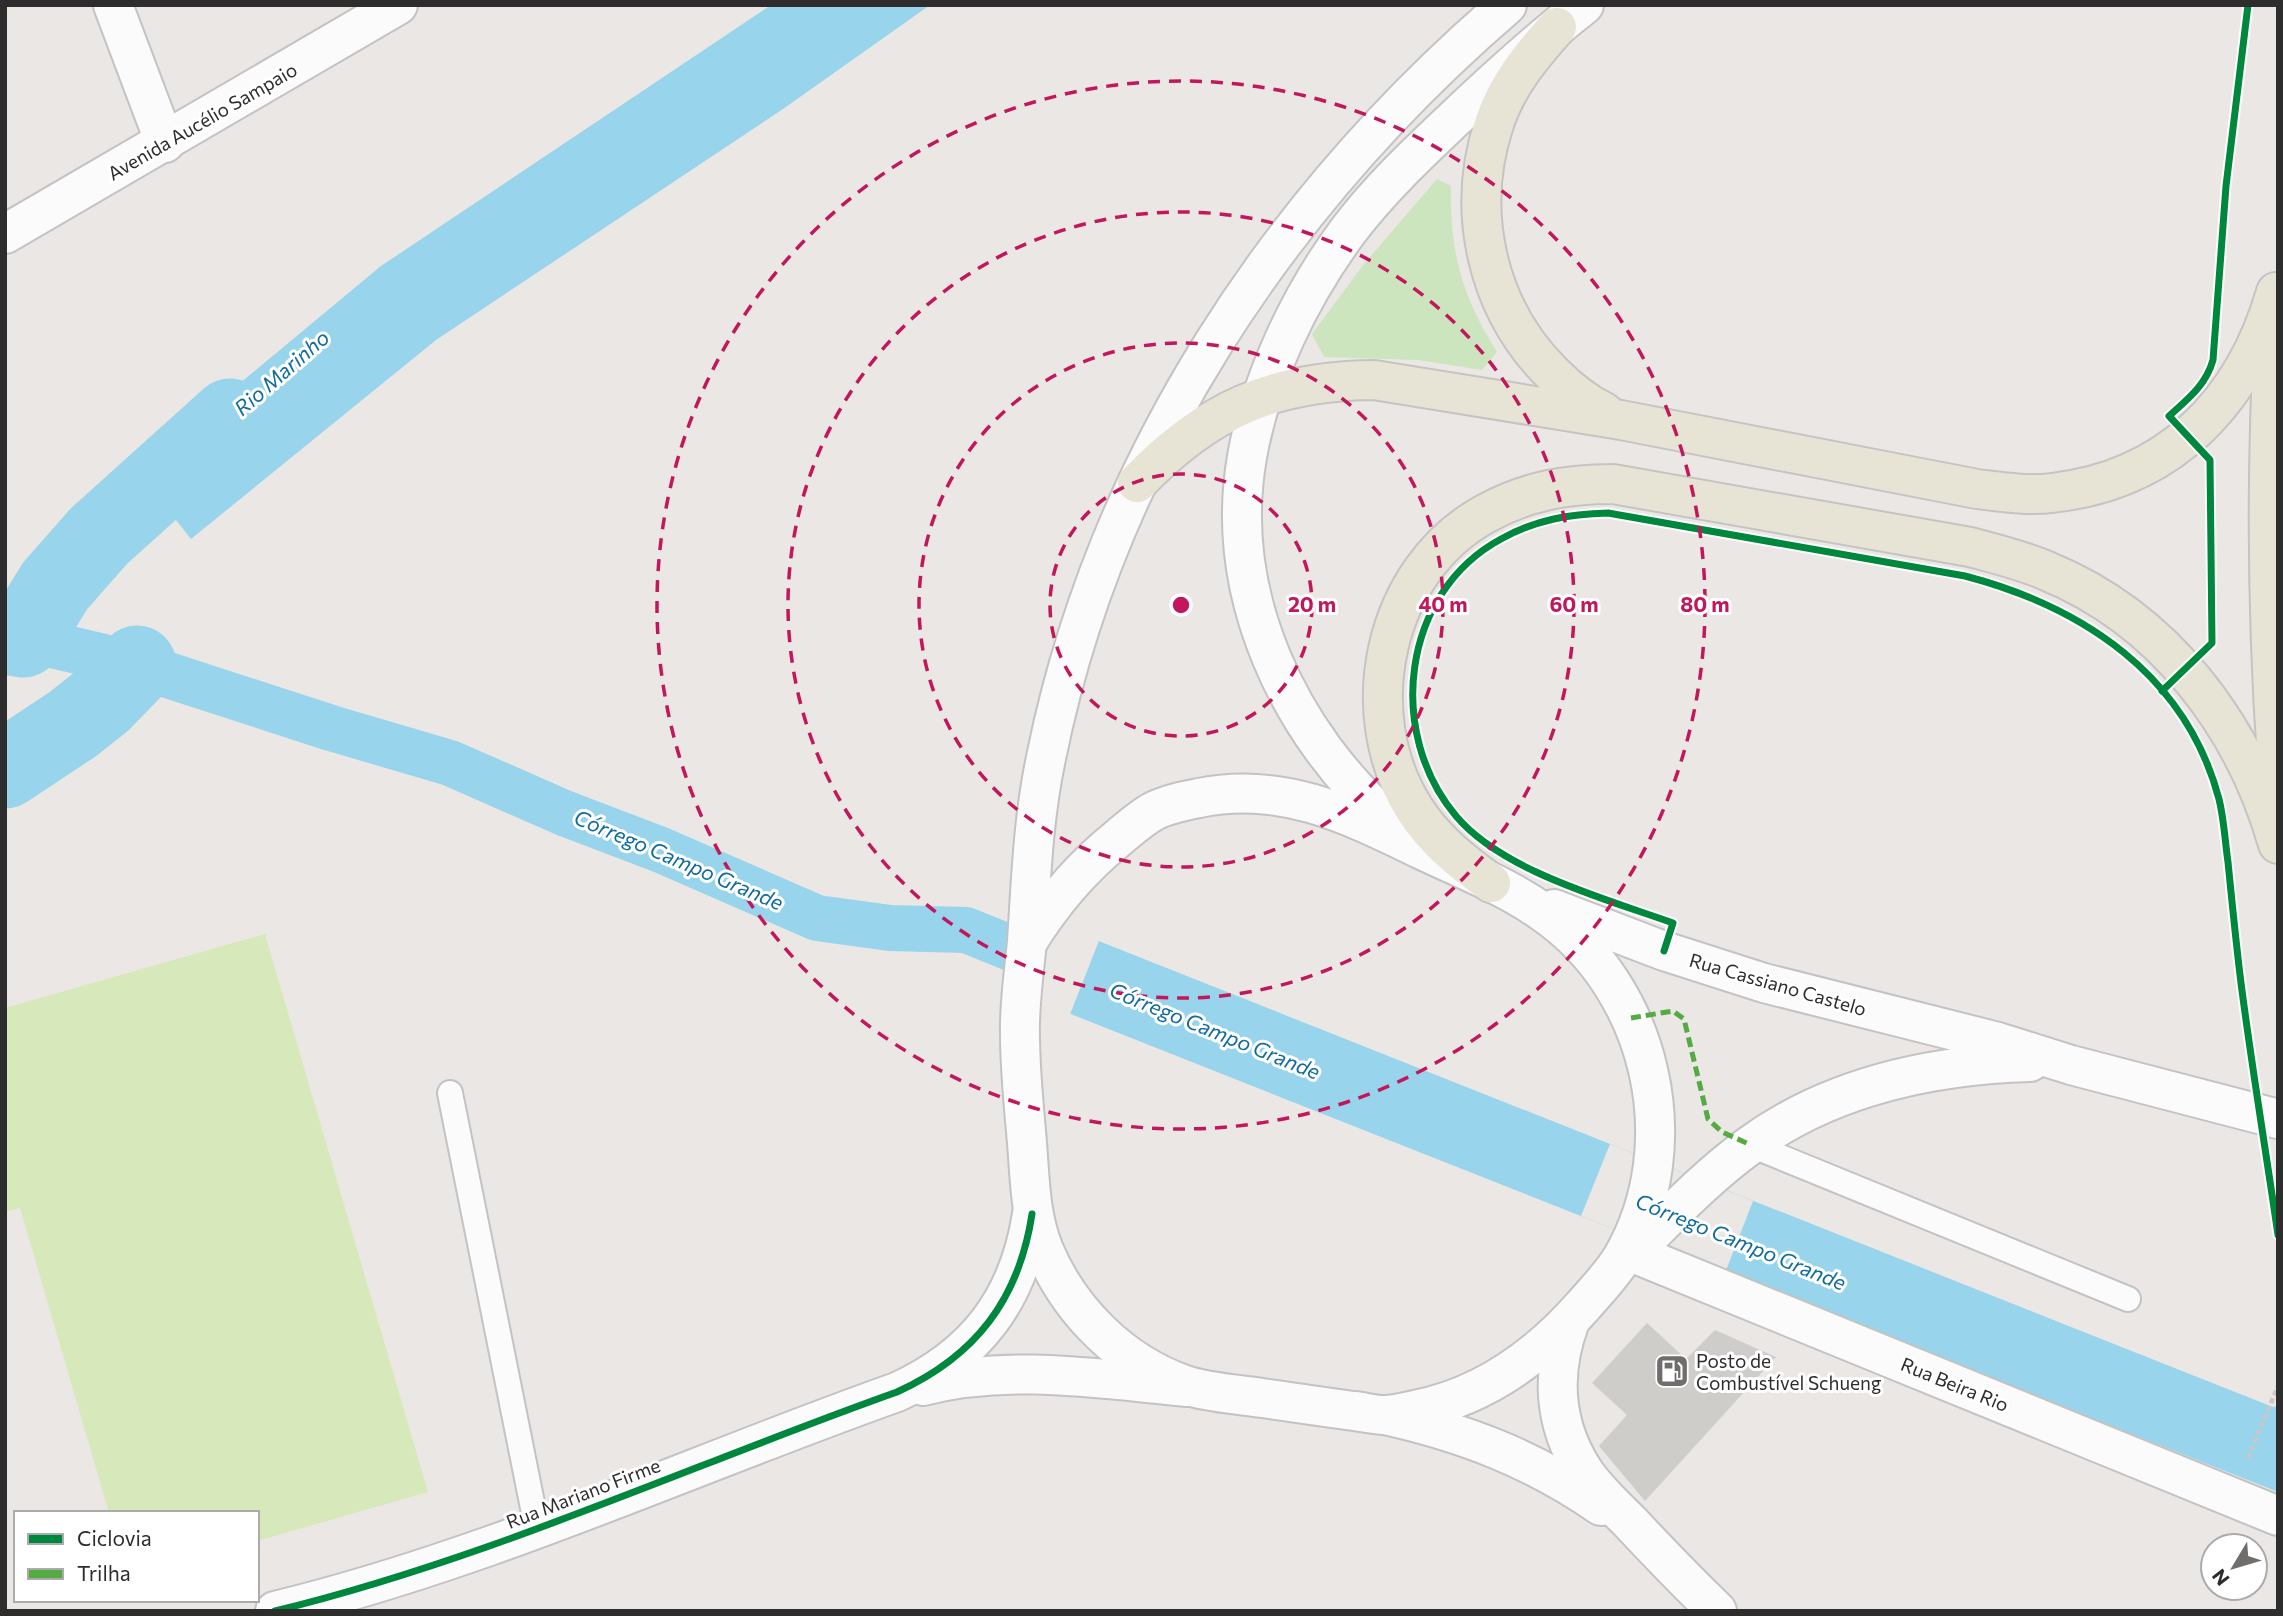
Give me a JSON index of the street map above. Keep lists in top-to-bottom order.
{
  "streets": {
    "main road": [
      "Avenida Aucélio Sampaio",
      "Rua Cassiano Castelo",
      "Rua Beira Rio",
      "Rua Mariano Firme"
    ]
  },
  "crossings": [
    ["Rua Cassiano Castelo", "Rua Beira Rio"]
  ],
  "water": ["Rio Marinho", "Córrego Campo Grande"],
  "places": {
    "fuel station": ["Posto de Combustível Schueng"]
  },
  "legend": ["Ciclovia", "Trilha"],
  "north": "bottom left",
  "rings": [
    "20 m",
    "40 m",
    "60 m",
    "80 m"
  ]
}
